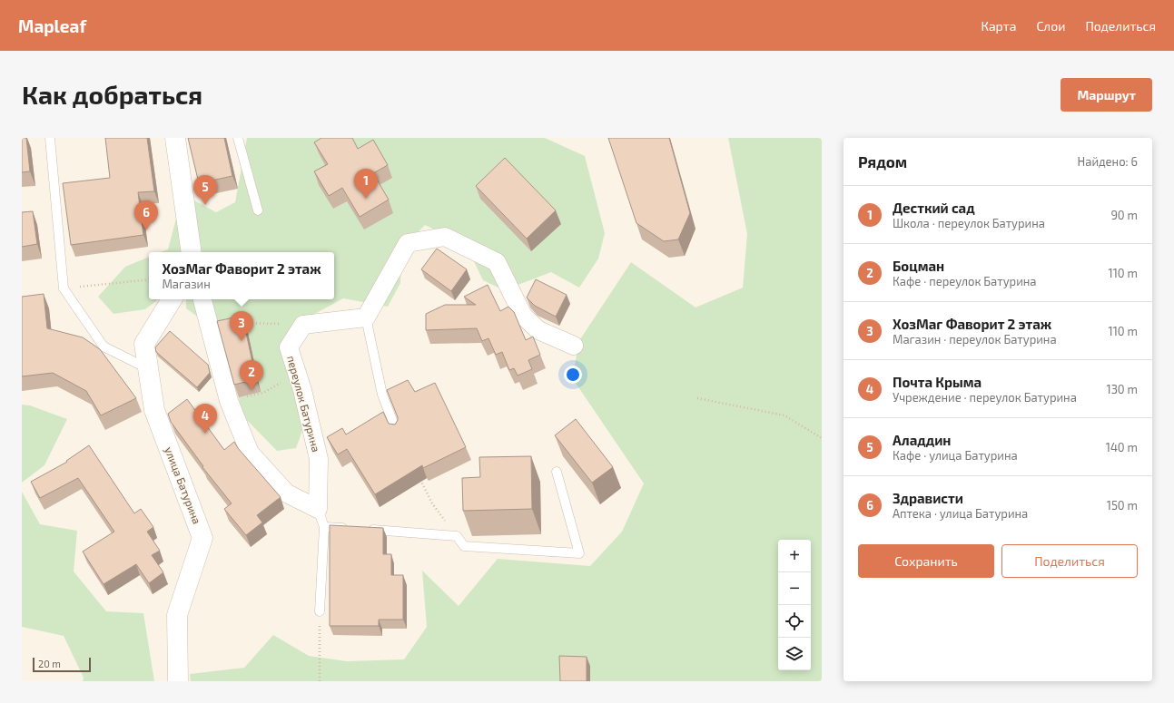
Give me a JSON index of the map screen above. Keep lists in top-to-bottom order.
{
  "streets": {
    "street": ["переулок Батурина", "улица Батурина"]
  },
  "scale_bar": "20 m",
  "page": {
    "header": "Mapleaf",
    "nav": ["Карта", "Слои", "Поделиться"],
    "buttons": [
      "Маршрут",
      ["Сохранить", "Поделиться"]
    ],
    "title": "Как добраться",
    "heading": ["Рядом", "Найдено: 6"],
    "pins": [
      "1",
      "5",
      "6",
      "3",
      "2",
      "4"
    ],
    "list": [
      {
        "mark": "1",
        "name": "Десткий сад",
        "note": "Школа · переулок Батурина",
        "value": "90 m"
      },
      {
        "mark": "2",
        "name": "Боцман",
        "note": "Кафе · переулок Батурина",
        "value": "110 m"
      },
      {
        "mark": "3",
        "name": "ХозМаг Фаворит 2 этаж",
        "note": "Магазин · переулок Батурина",
        "value": "110 m"
      },
      {
        "mark": "4",
        "name": "Почта Крыма",
        "note": "Учреждение · переулок Батурина",
        "value": "130 m"
      },
      {
        "mark": "5",
        "name": "Аладдин",
        "note": "Кафе · улица Батурина",
        "value": "140 m"
      },
      {
        "mark": "6",
        "name": "Здрависти",
        "note": "Аптека · улица Батурина",
        "value": "150 m"
      }
    ],
    "popup": ["ХозМаг Фаворит 2 этаж", "Магазин"],
    "map_buttons": ["+", "−"],
    "scale": "20 m"
  }
}
